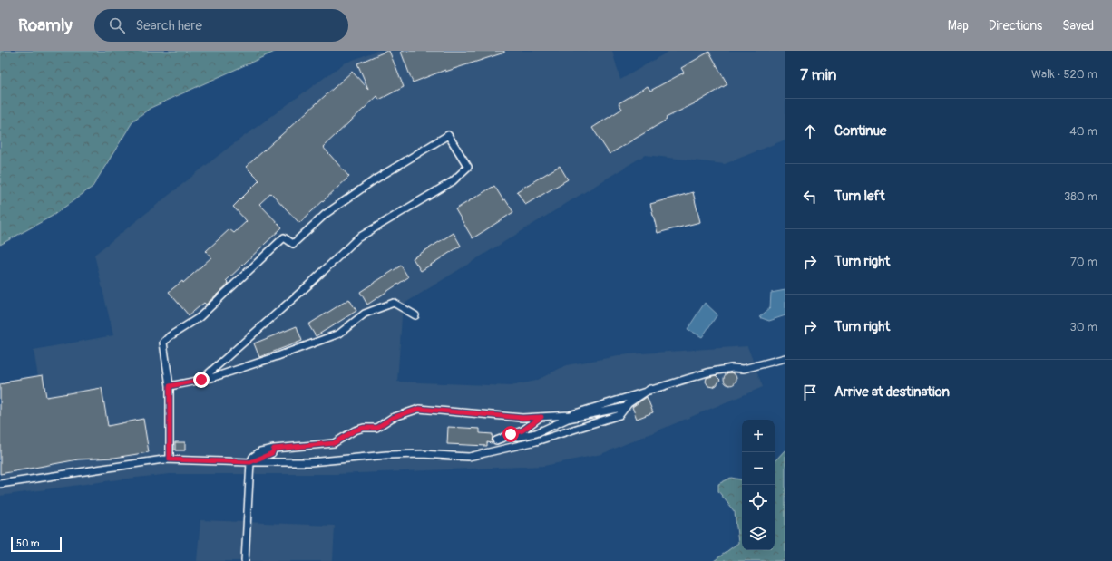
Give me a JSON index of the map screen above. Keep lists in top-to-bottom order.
{
  "scale_bar": "50 m",
  "page": {
    "header": "Roamly",
    "search": "Search here",
    "nav": ["Map", "Directions", "Saved"],
    "heading": ["7 min", "Walk · 520 m"],
    "list": [
      ["Continue", "40 m"],
      ["Turn left", "380 m"],
      ["Turn right", "70 m"],
      ["Turn right", "30 m"],
      "Arrive at destination"
    ],
    "map_buttons": ["+", "−"],
    "scale": "50 m"
  }
}
